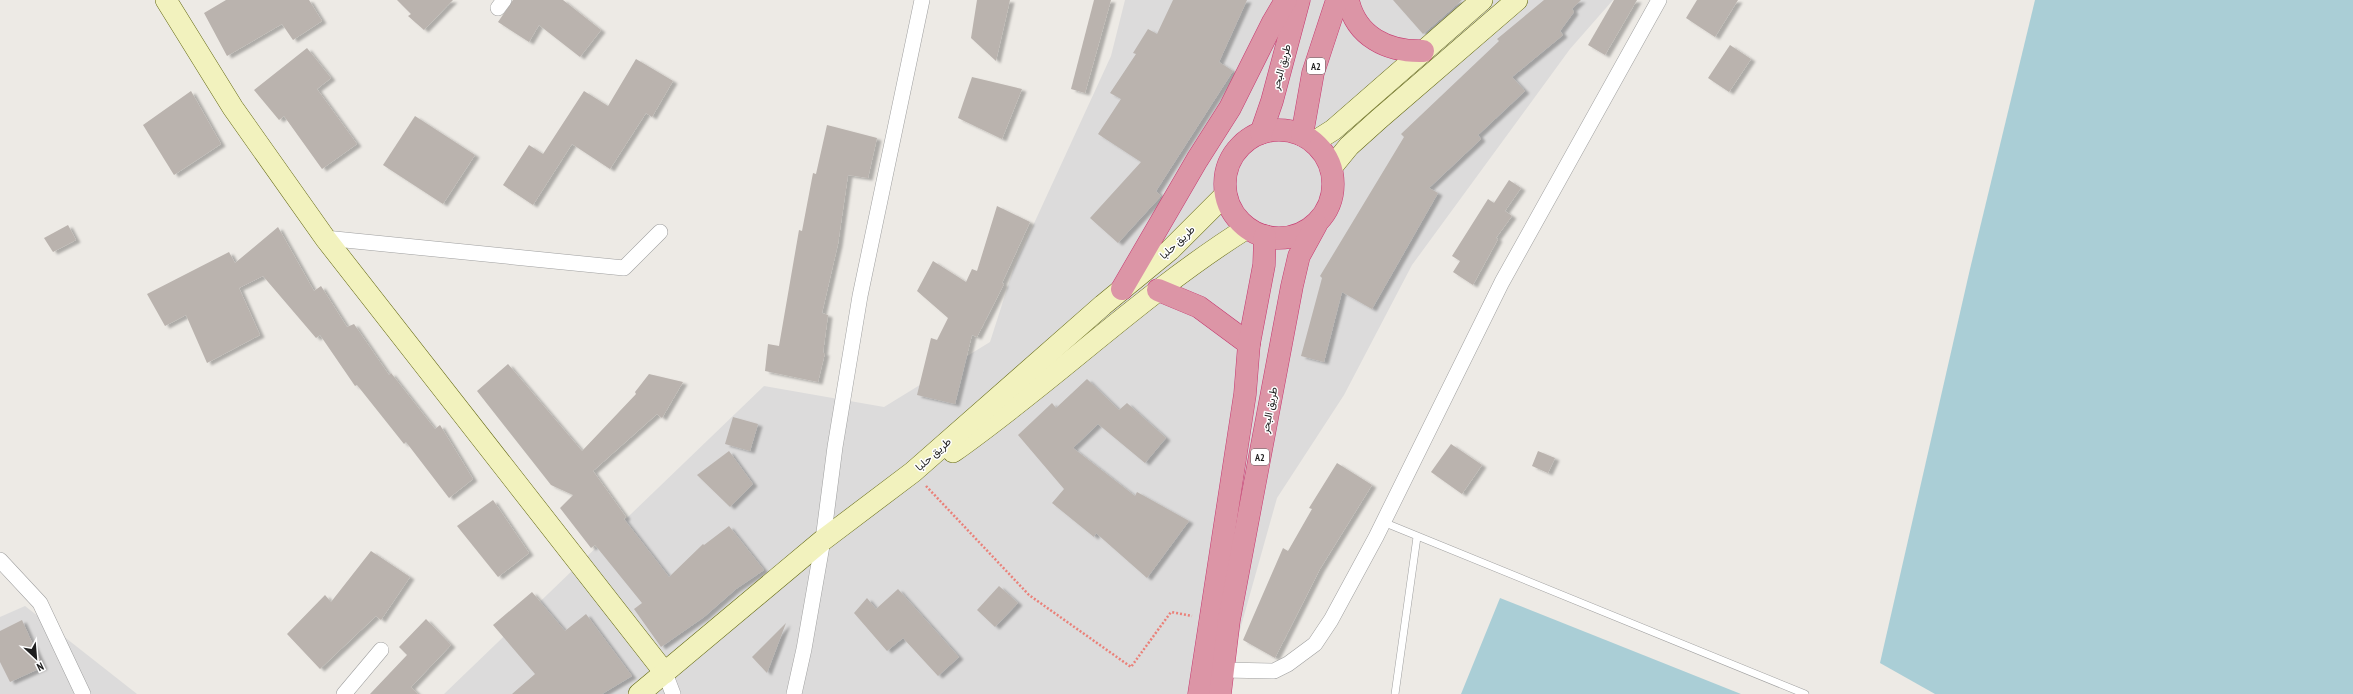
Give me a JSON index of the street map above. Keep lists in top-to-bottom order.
{
  "streets": {
    "highway": ["A2", "طريق البحر"],
    "main road": ["طريق حلبا"]
  },
  "crossings": [
    ["A2", "طريق البحر"],
    ["A2", "طريق حلبا"],
    ["طريق البحر", "طريق حلبا"]
  ],
  "north": "bottom right"
}
